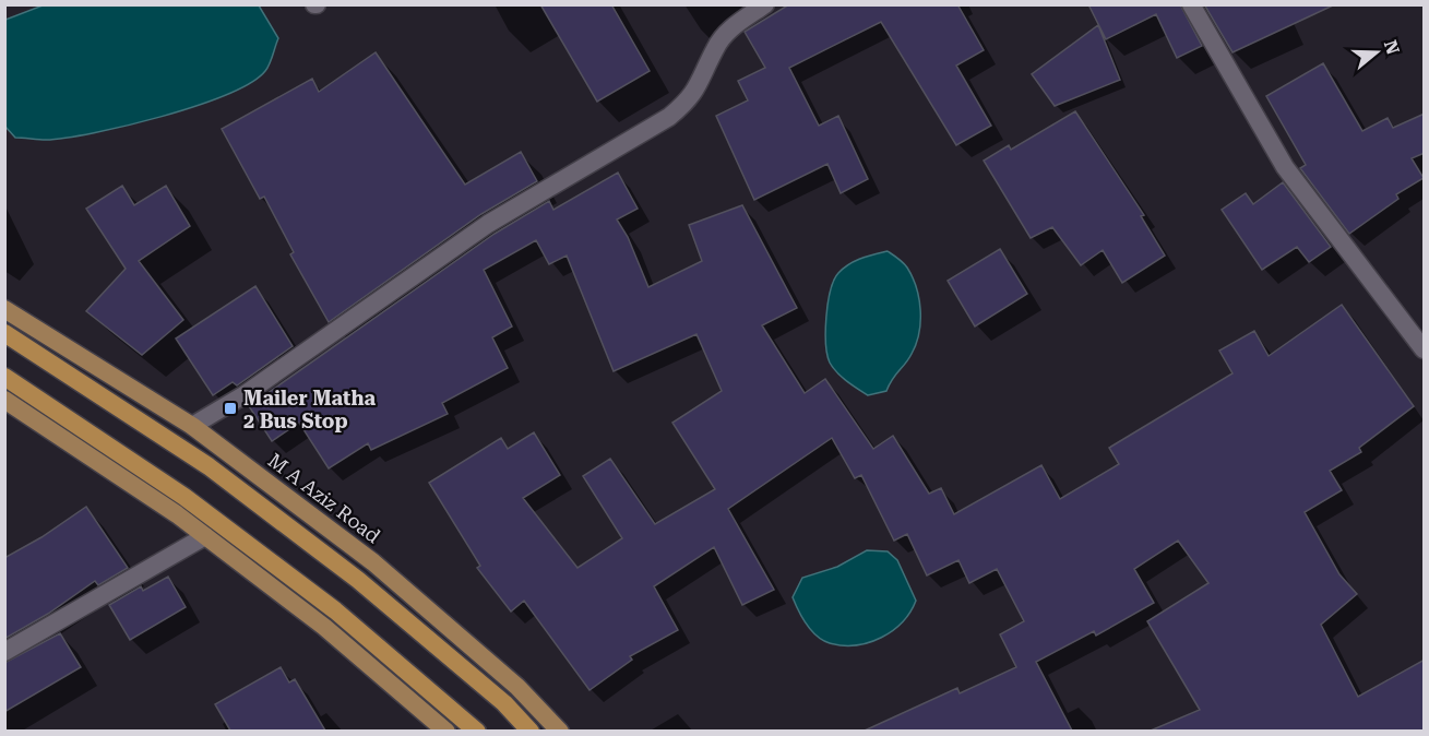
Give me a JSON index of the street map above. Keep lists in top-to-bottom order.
{
  "streets": {
    "main road": ["M A Aziz Road"]
  },
  "places": {
    "transit": ["Mailer Matha 2 Bus Stop"]
  },
  "north": "right"
}
